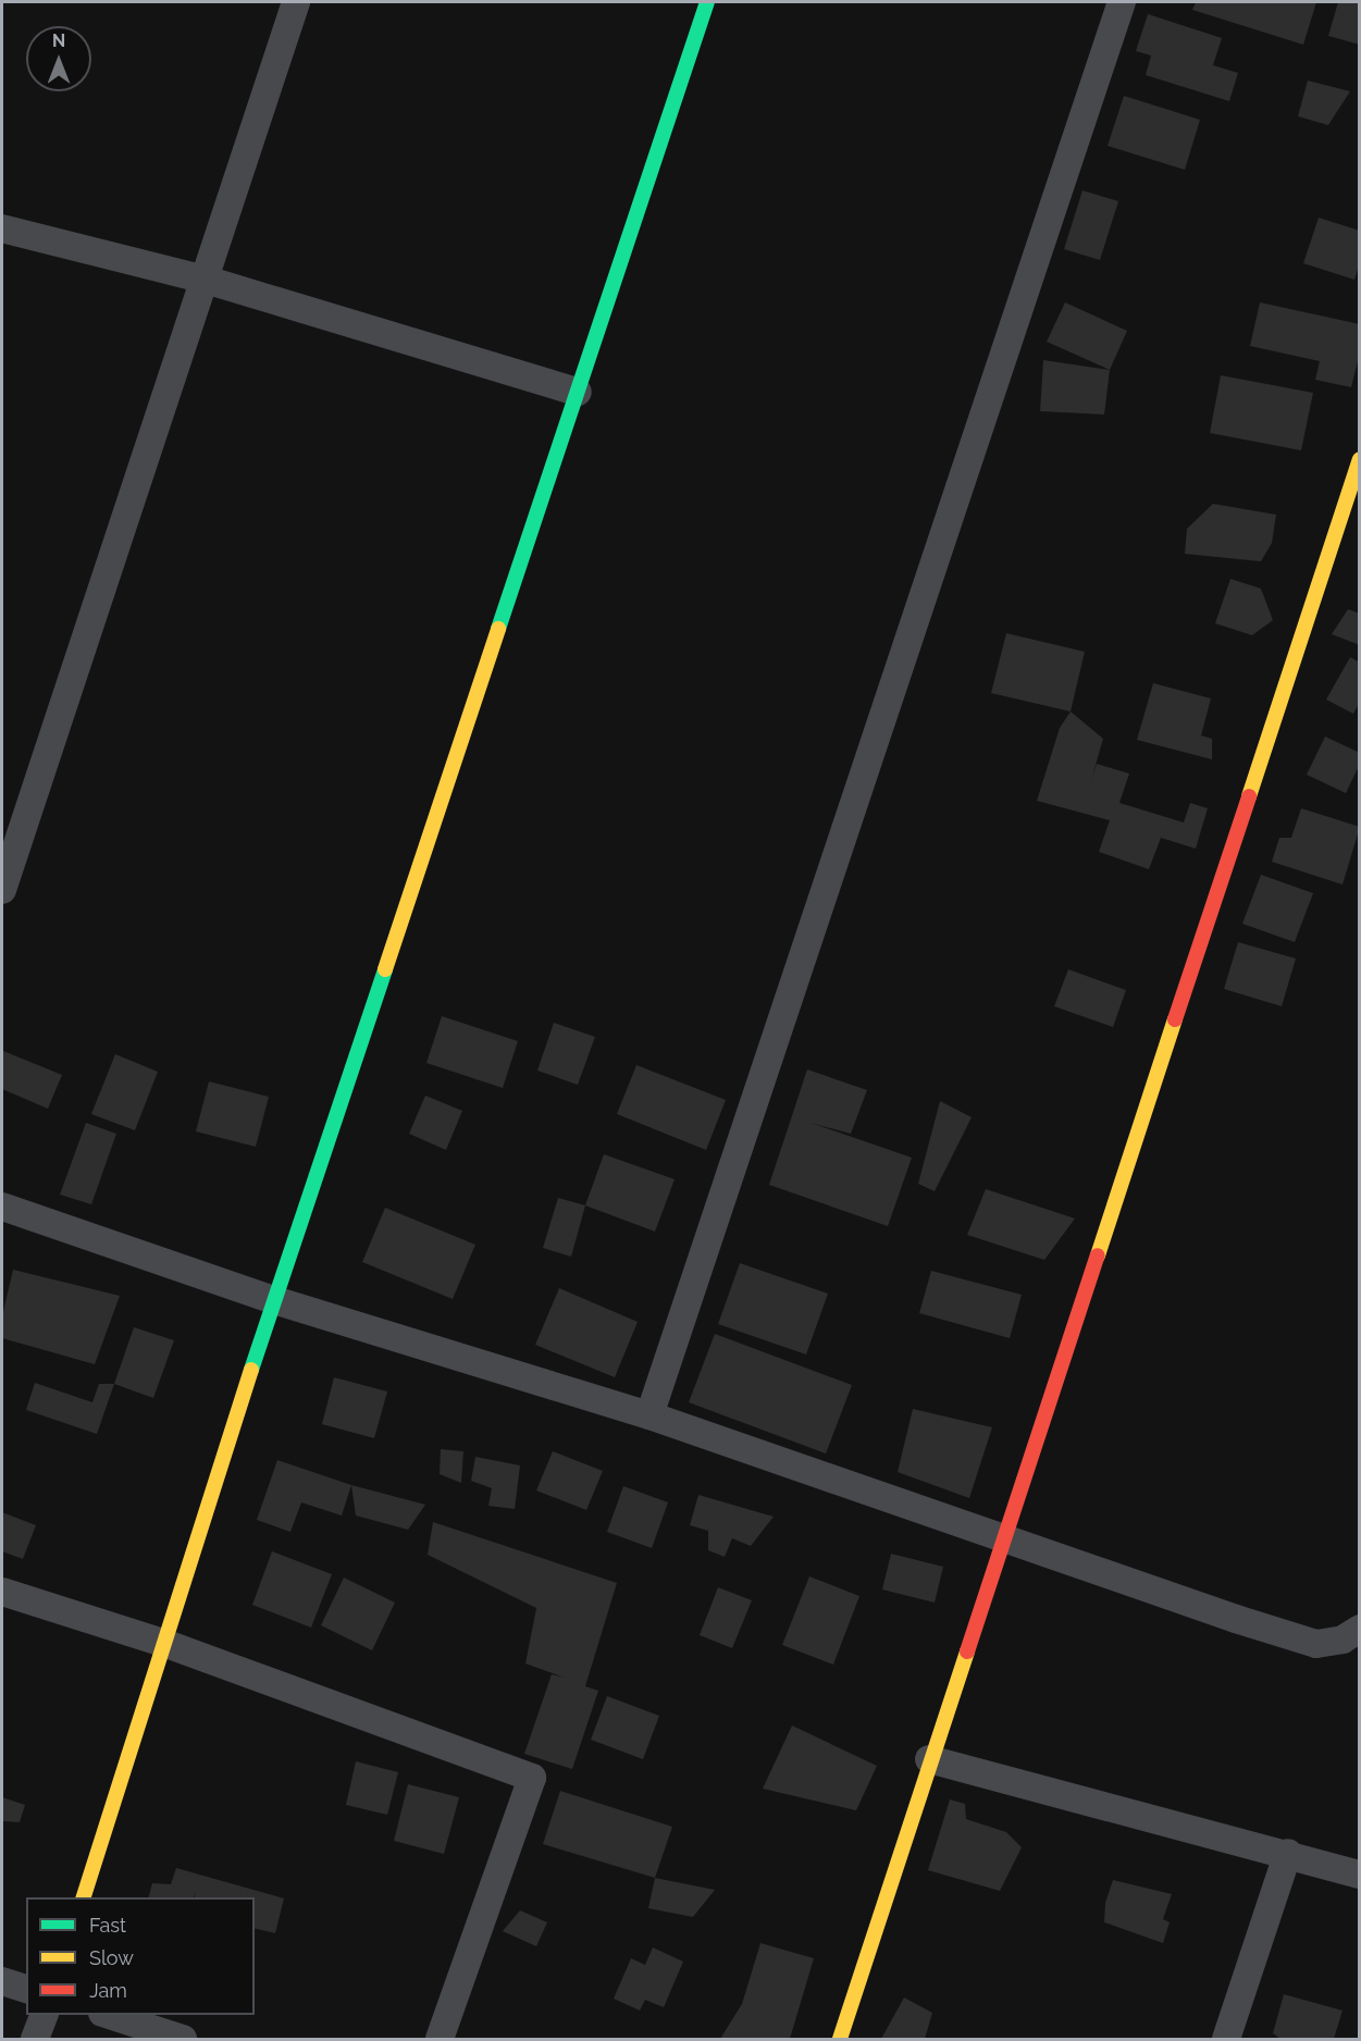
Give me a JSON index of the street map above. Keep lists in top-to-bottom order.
{
  "legend": ["Fast", "Slow", "Jam"],
  "north": "top"
}
